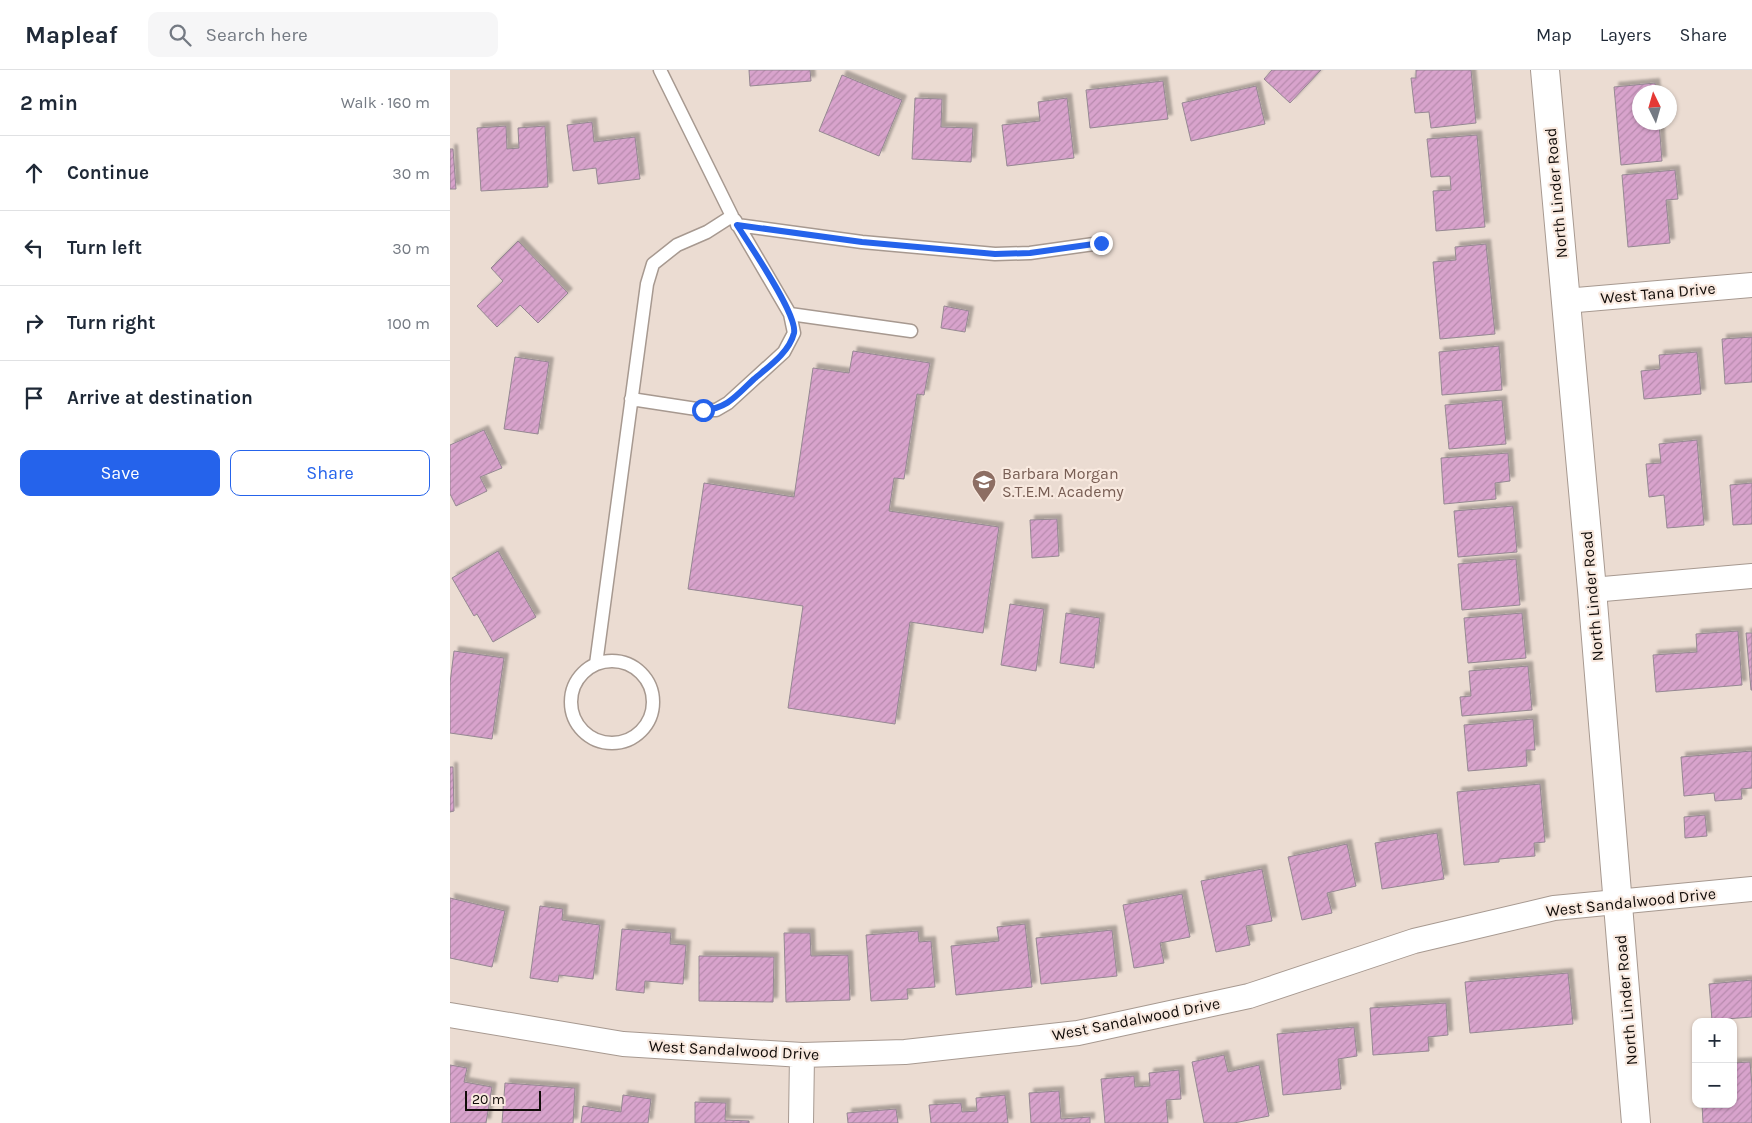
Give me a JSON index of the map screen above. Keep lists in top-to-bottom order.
{
  "streets": {
    "main road": ["North Linder Road"],
    "street": ["West Tana Drive", "West Sandalwood Drive"]
  },
  "crossings": [
    ["North Linder Road", "West Tana Drive"],
    ["North Linder Road", "West Sandalwood Drive"]
  ],
  "places": {
    "school or university": ["Barbara Morgan S.T.E.M. Academy"]
  },
  "scale_bar": "20 m",
  "north": "top",
  "page": {
    "header": "Mapleaf",
    "search": "Search here",
    "nav": ["Map", "Layers", "Share"],
    "heading": ["2 min", "Walk · 160 m"],
    "list": [
      ["Continue", "30 m"],
      ["Turn left", "30 m"],
      ["Turn right", "100 m"],
      "Arrive at destination"
    ],
    "buttons": ["Save", "Share"],
    "map_buttons": ["+", "−"],
    "scale": "20 m"
  }
}
